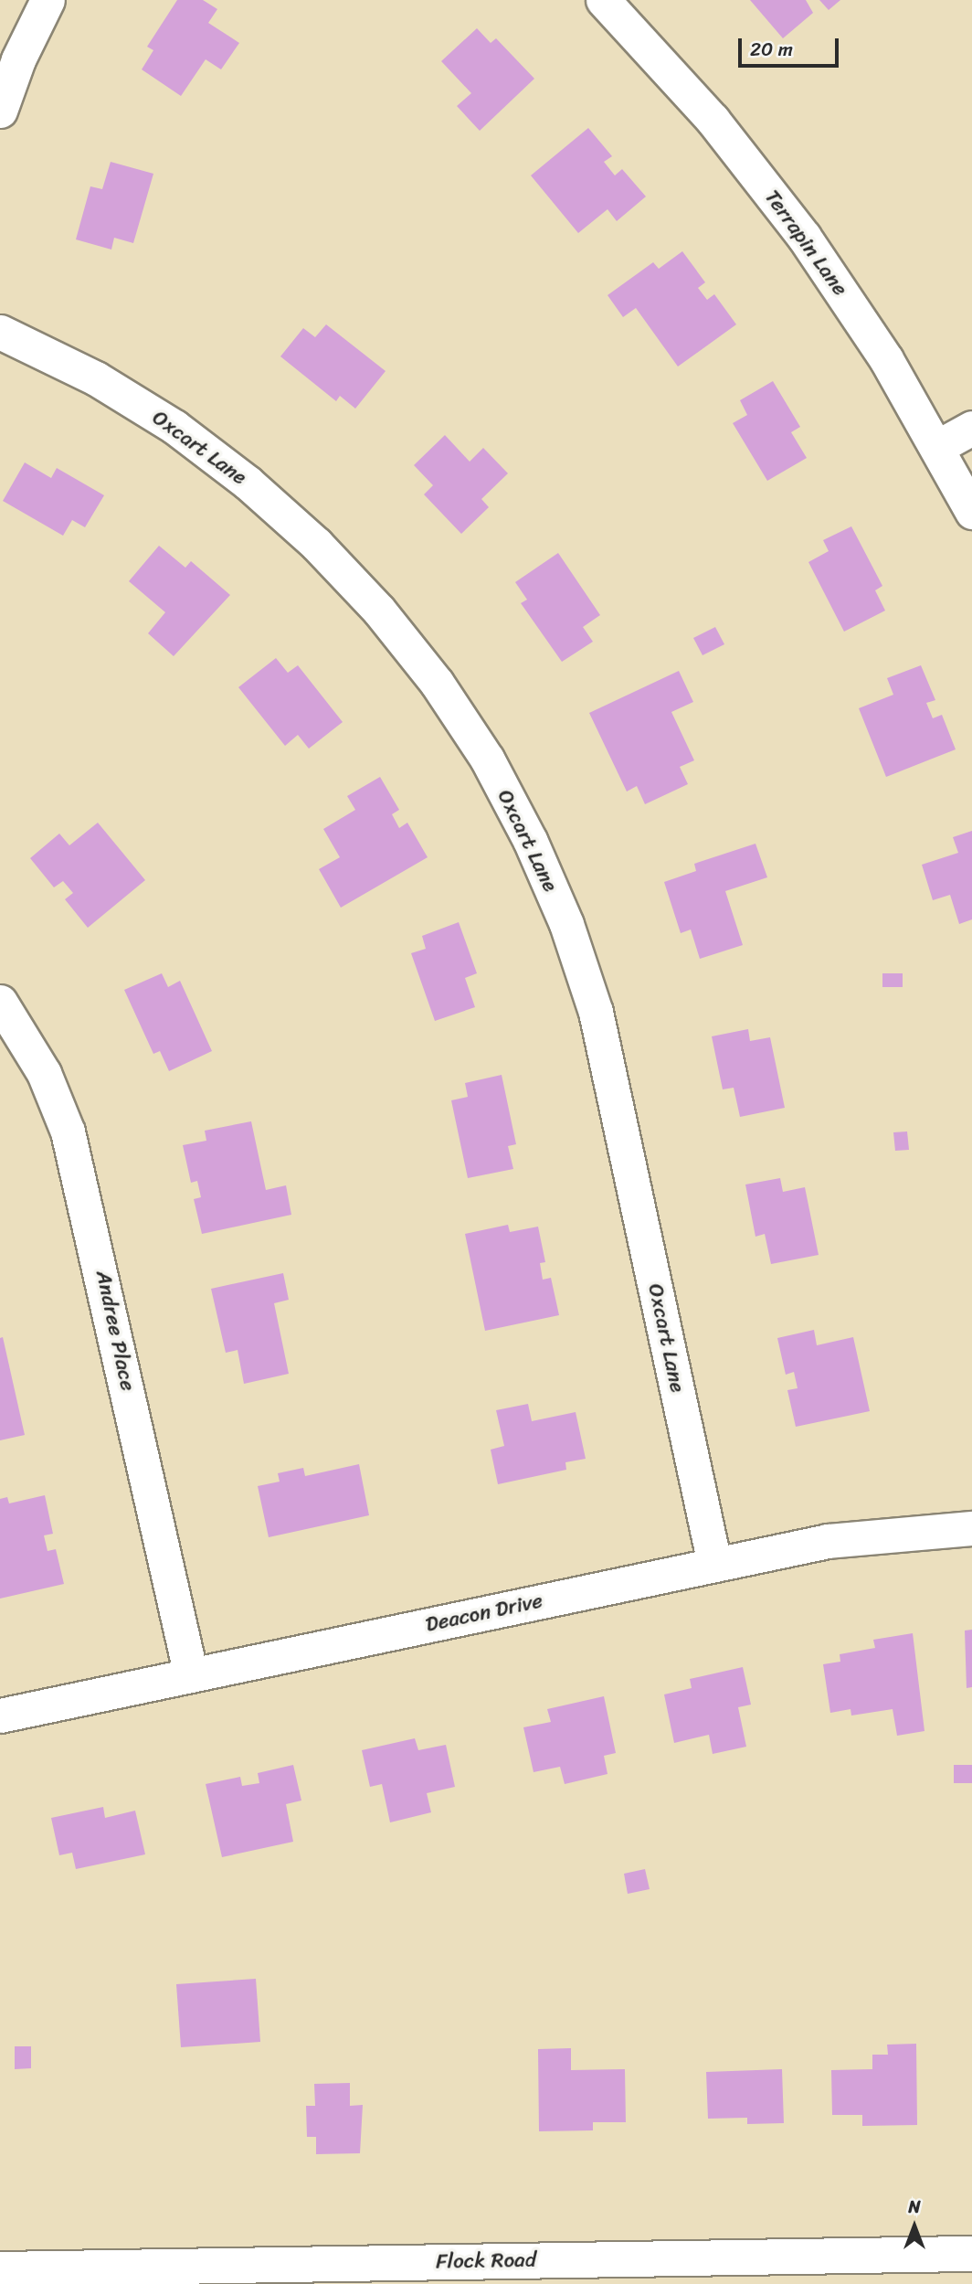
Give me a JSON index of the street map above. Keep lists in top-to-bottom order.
{
  "streets": {
    "main road": ["Flock Road"],
    "street": [
      "Terrapin Lane",
      "Oxcart Lane",
      "Andree Place",
      "Deacon Drive"
    ]
  },
  "crossings": [
    ["Oxcart Lane", "Deacon Drive"],
    ["Andree Place", "Deacon Drive"]
  ],
  "scale_bar": "20 m",
  "north": "top"
}
